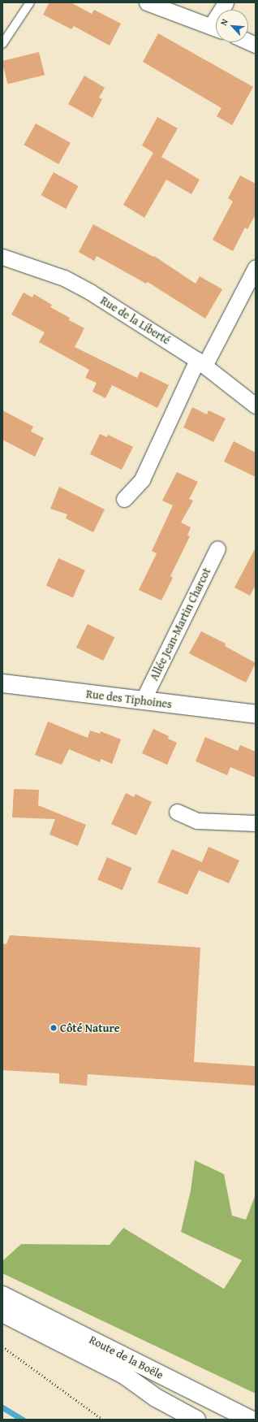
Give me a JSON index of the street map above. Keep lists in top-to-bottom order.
{
  "streets": {
    "main road": ["Rue des Tiphoines", "Route de la Boële"],
    "street": ["Rue de la Liberté", "Allée Jean-Martin Charcot"]
  },
  "crossings": [
    ["Allée Jean-Martin Charcot", "Rue des Tiphoines"]
  ],
  "places": ["Côté Nature"],
  "north": "top left"
}
